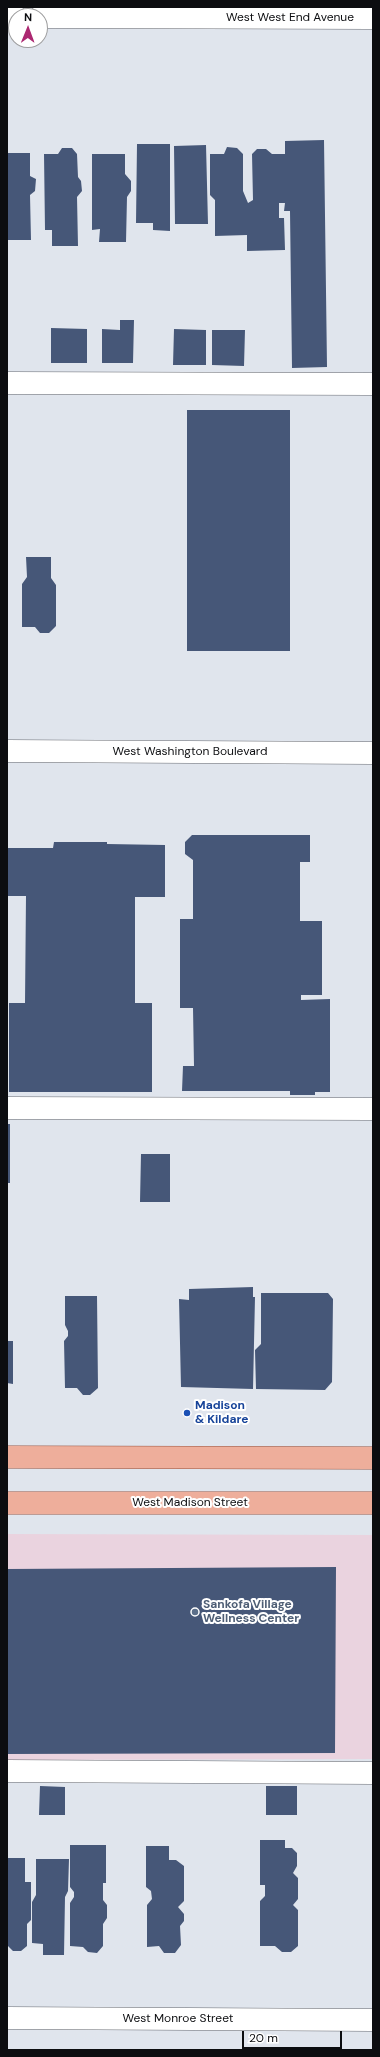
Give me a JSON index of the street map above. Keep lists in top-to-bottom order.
{
  "streets": {
    "main road": ["West Madison Street"],
    "street": ["West West End Avenue", "West Washington Boulevard", "West Monroe Street"]
  },
  "places": ["Madison & Kildare", "Sankofa Village Wellness Center"],
  "scale_bar": "20 m",
  "north": "top"
}
